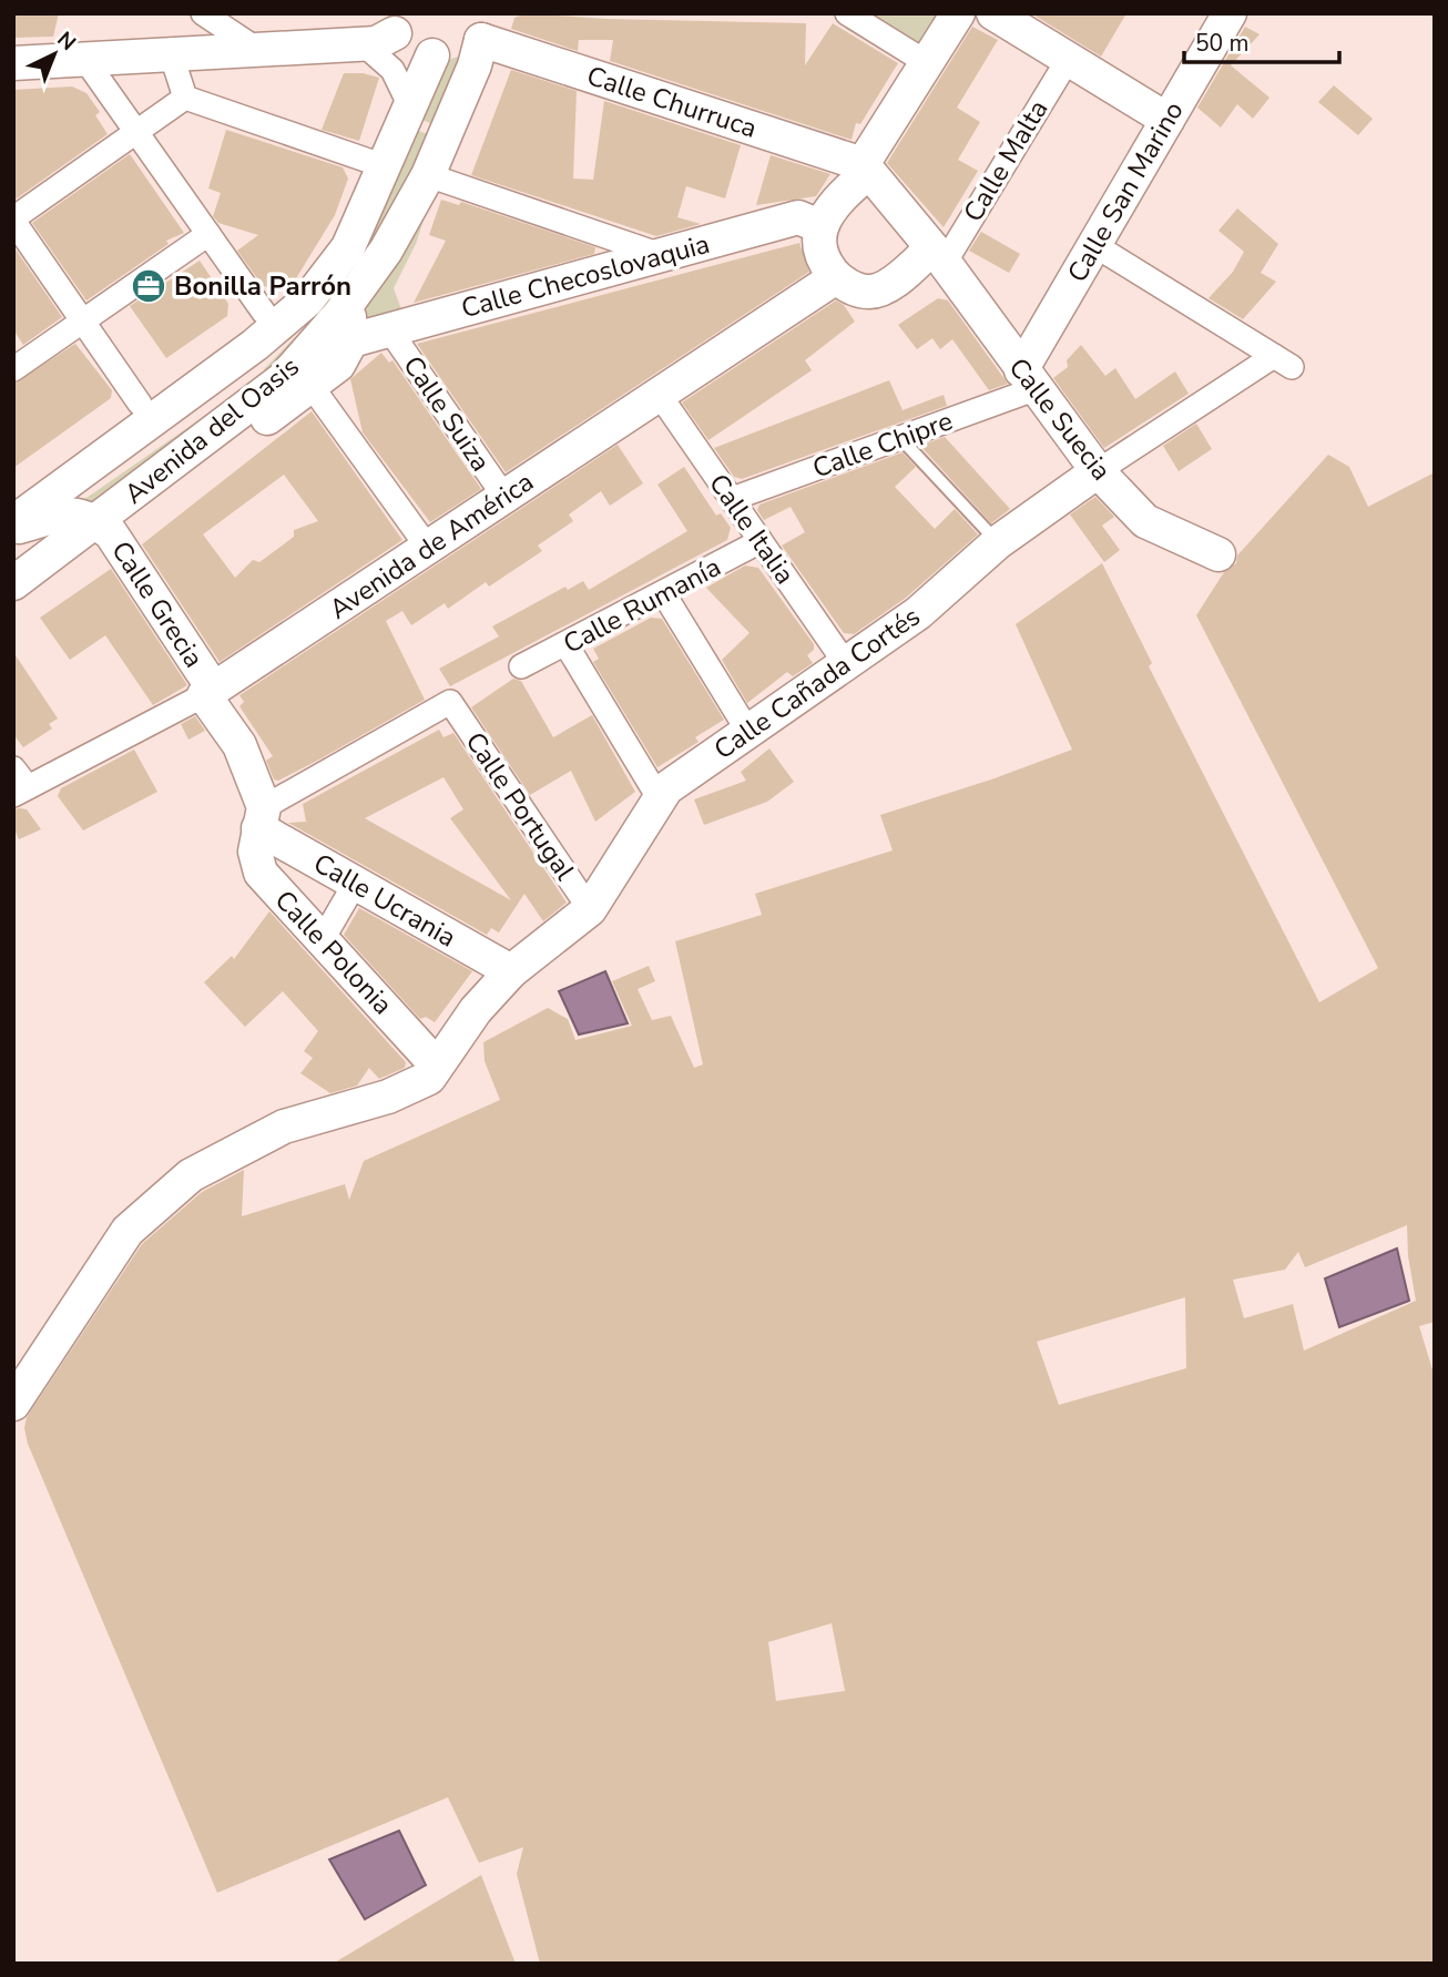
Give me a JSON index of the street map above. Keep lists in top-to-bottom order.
{
  "streets": {
    "street": [
      "Calle Churruca",
      "Calle Malta",
      "Calle San Marino",
      "Calle Checoslovaquia",
      "Calle Suiza",
      "Calle Suecia",
      "Avenida del Oasis",
      "Calle Chipre",
      "Calle Italia",
      "Avenida de América",
      "Calle Grecia",
      "Calle Rumanía",
      "Calle Cañada Cortés",
      "Calle Portugal",
      "Calle Ucrania",
      "Calle Polonia"
    ]
  },
  "crossings": [
    ["Calle Churruca", "Calle Suecia"],
    ["Calle Churruca", "Avenida del Oasis"],
    ["Calle Malta", "Calle Suecia"],
    ["Calle San Marino", "Calle Suecia"],
    ["Calle San Marino", "Calle Chipre"],
    ["Calle San Marino", "Calle Cañada Cortés"],
    ["Calle Checoslovaquia", "Calle Suiza"],
    ["Calle Suiza", "Avenida de América"],
    ["Calle Suecia", "Calle Chipre"],
    ["Calle Suecia", "Calle Cañada Cortés"],
    ["Avenida del Oasis", "Calle Grecia"],
    ["Calle Chipre", "Calle Italia"],
    ["Calle Italia", "Avenida de América"],
    ["Calle Italia", "Calle Rumanía"],
    ["Calle Italia", "Calle Cañada Cortés"],
    ["Avenida de América", "Calle Grecia"],
    ["Calle Grecia", "Calle Portugal"],
    ["Calle Grecia", "Calle Ucrania"],
    ["Calle Grecia", "Calle Polonia"],
    ["Calle Cañada Cortés", "Calle Portugal"],
    ["Calle Cañada Cortés", "Calle Ucrania"],
    ["Calle Cañada Cortés", "Calle Polonia"],
    ["Calle Portugal", "Calle Ucrania"],
    ["Calle Portugal", "Calle Polonia"],
    ["Calle Ucrania", "Calle Polonia"]
  ],
  "places": {
    "office": ["Bonilla Parrón"]
  },
  "scale_bar": "50 m",
  "north": "top right"
}
